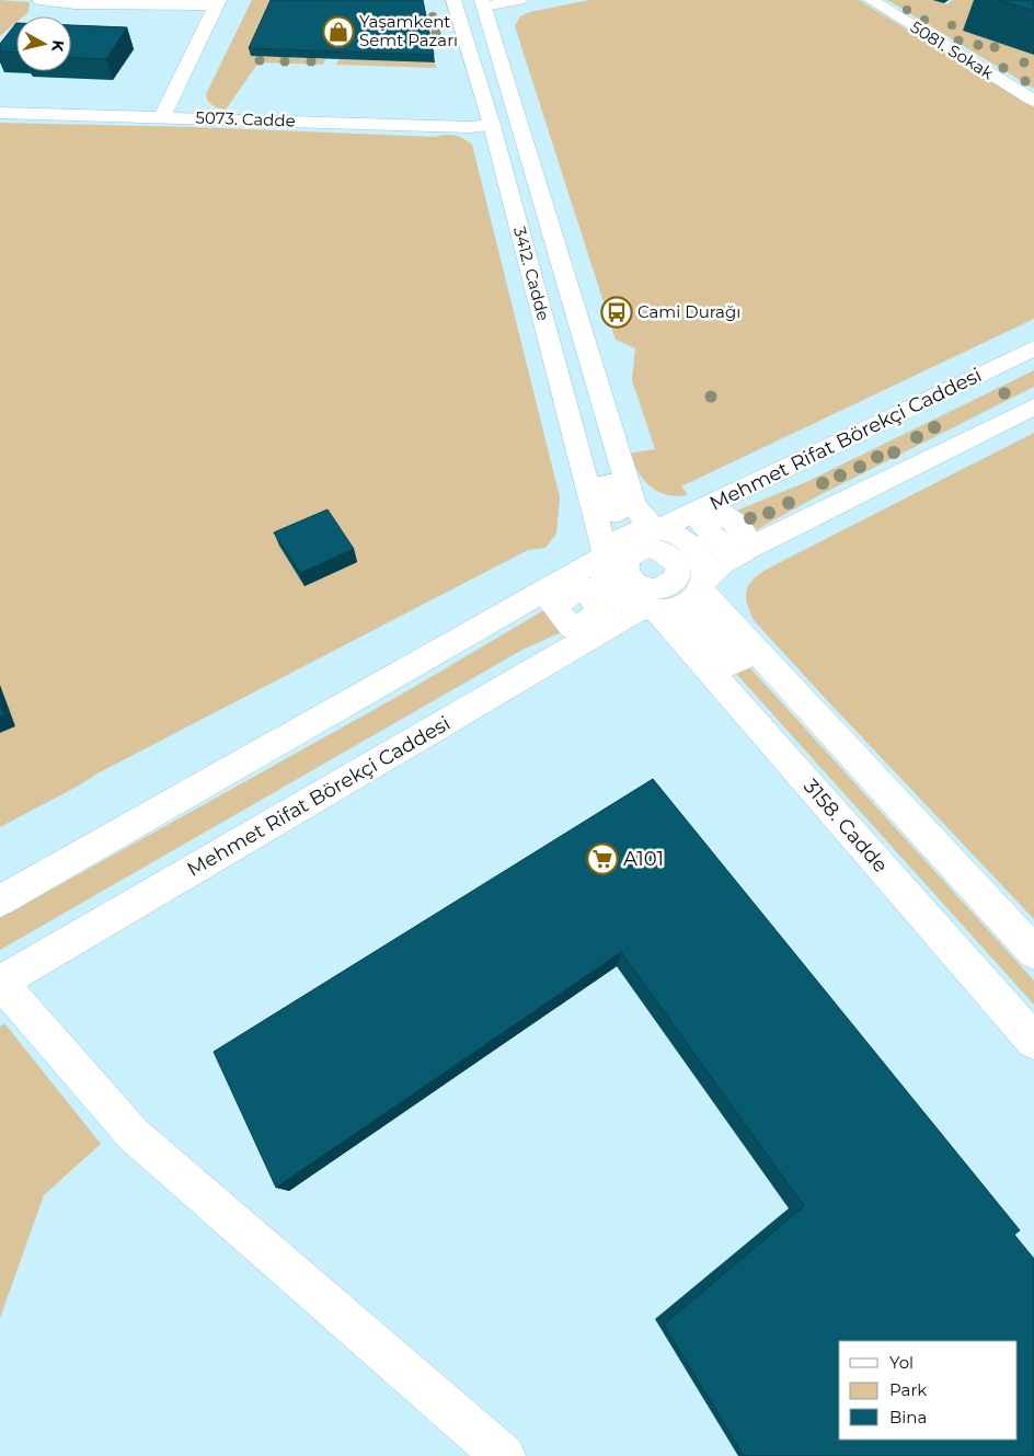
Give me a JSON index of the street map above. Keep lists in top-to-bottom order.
{
  "streets": {
    "street": [
      "5081. Sokak",
      "5073. Cadde",
      "3412. Cadde",
      "Mehmet Rifat Börekçi Caddesi",
      "3158. Cadde"
    ]
  },
  "crossings": [
    ["5073. Cadde", "3412. Cadde"],
    ["3412. Cadde", "Mehmet Rifat Börekçi Caddesi"],
    ["3412. Cadde", "3158. Cadde"],
    ["Mehmet Rifat Börekçi Caddesi", "3158. Cadde"]
  ],
  "places": {
    "shop": ["Yaşamkent Semt Pazarı"],
    "bus stop": ["Cami Durağı"],
    "supermarket": ["A101"]
  },
  "legend": ["Yol", "Park", "Bina"],
  "north": "right"
}
